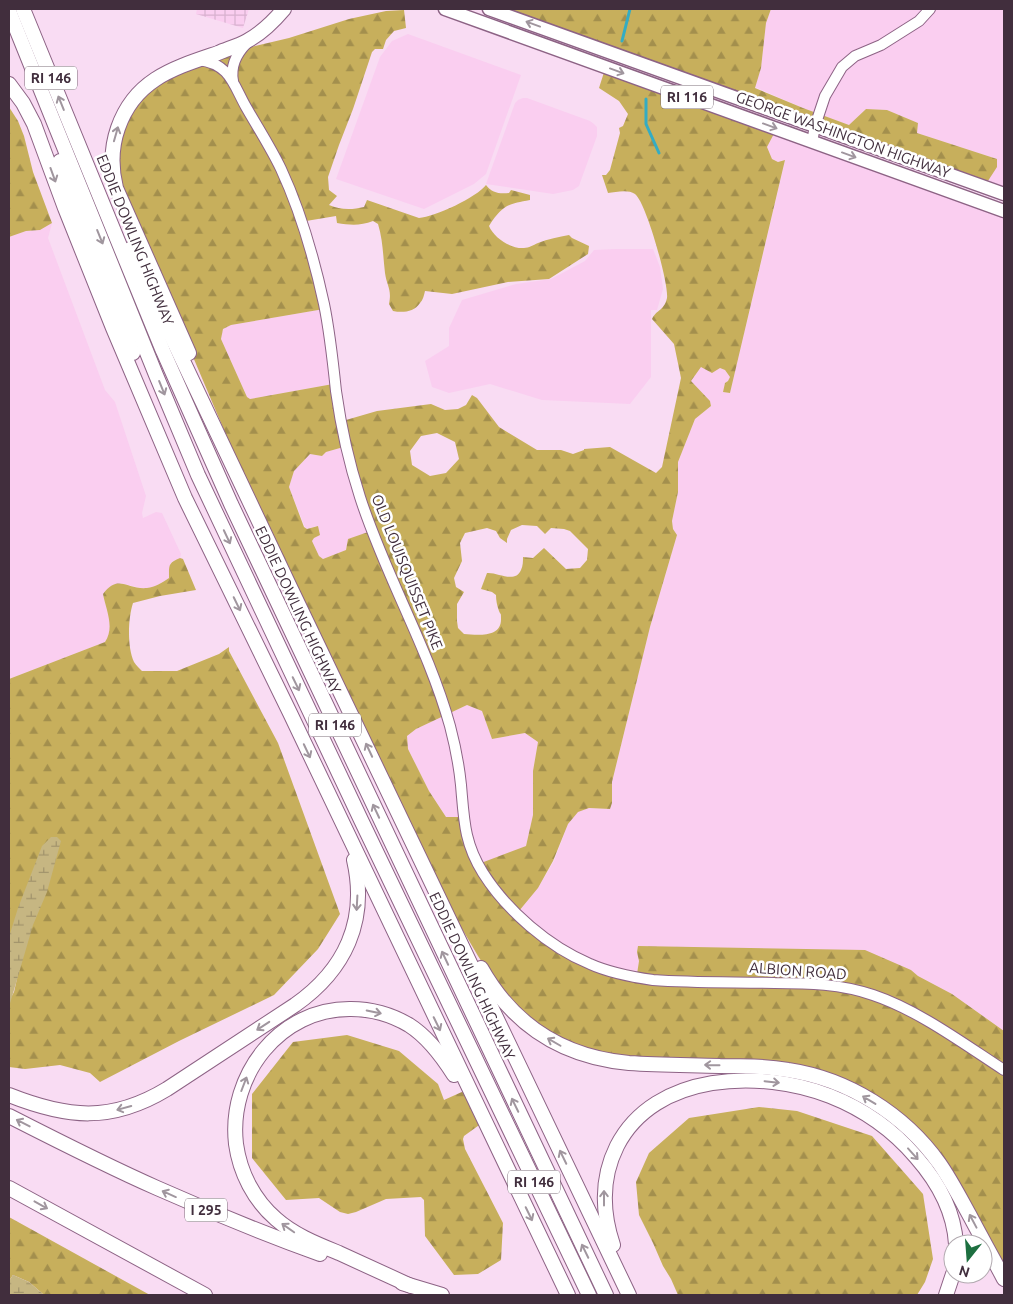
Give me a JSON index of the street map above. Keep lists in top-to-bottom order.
{
  "streets": {
    "highway": ["RI 146", "EDDIE DOWLING HIGHWAY", "I 295"],
    "main road": ["RI 116", "GEORGE WASHINGTON HIGHWAY"],
    "street": ["OLD LOUISQUISSET PIKE", "ALBION ROAD"]
  },
  "crossings": [
    ["OLD LOUISQUISSET PIKE", "ALBION ROAD"]
  ],
  "north": "bottom"
}
